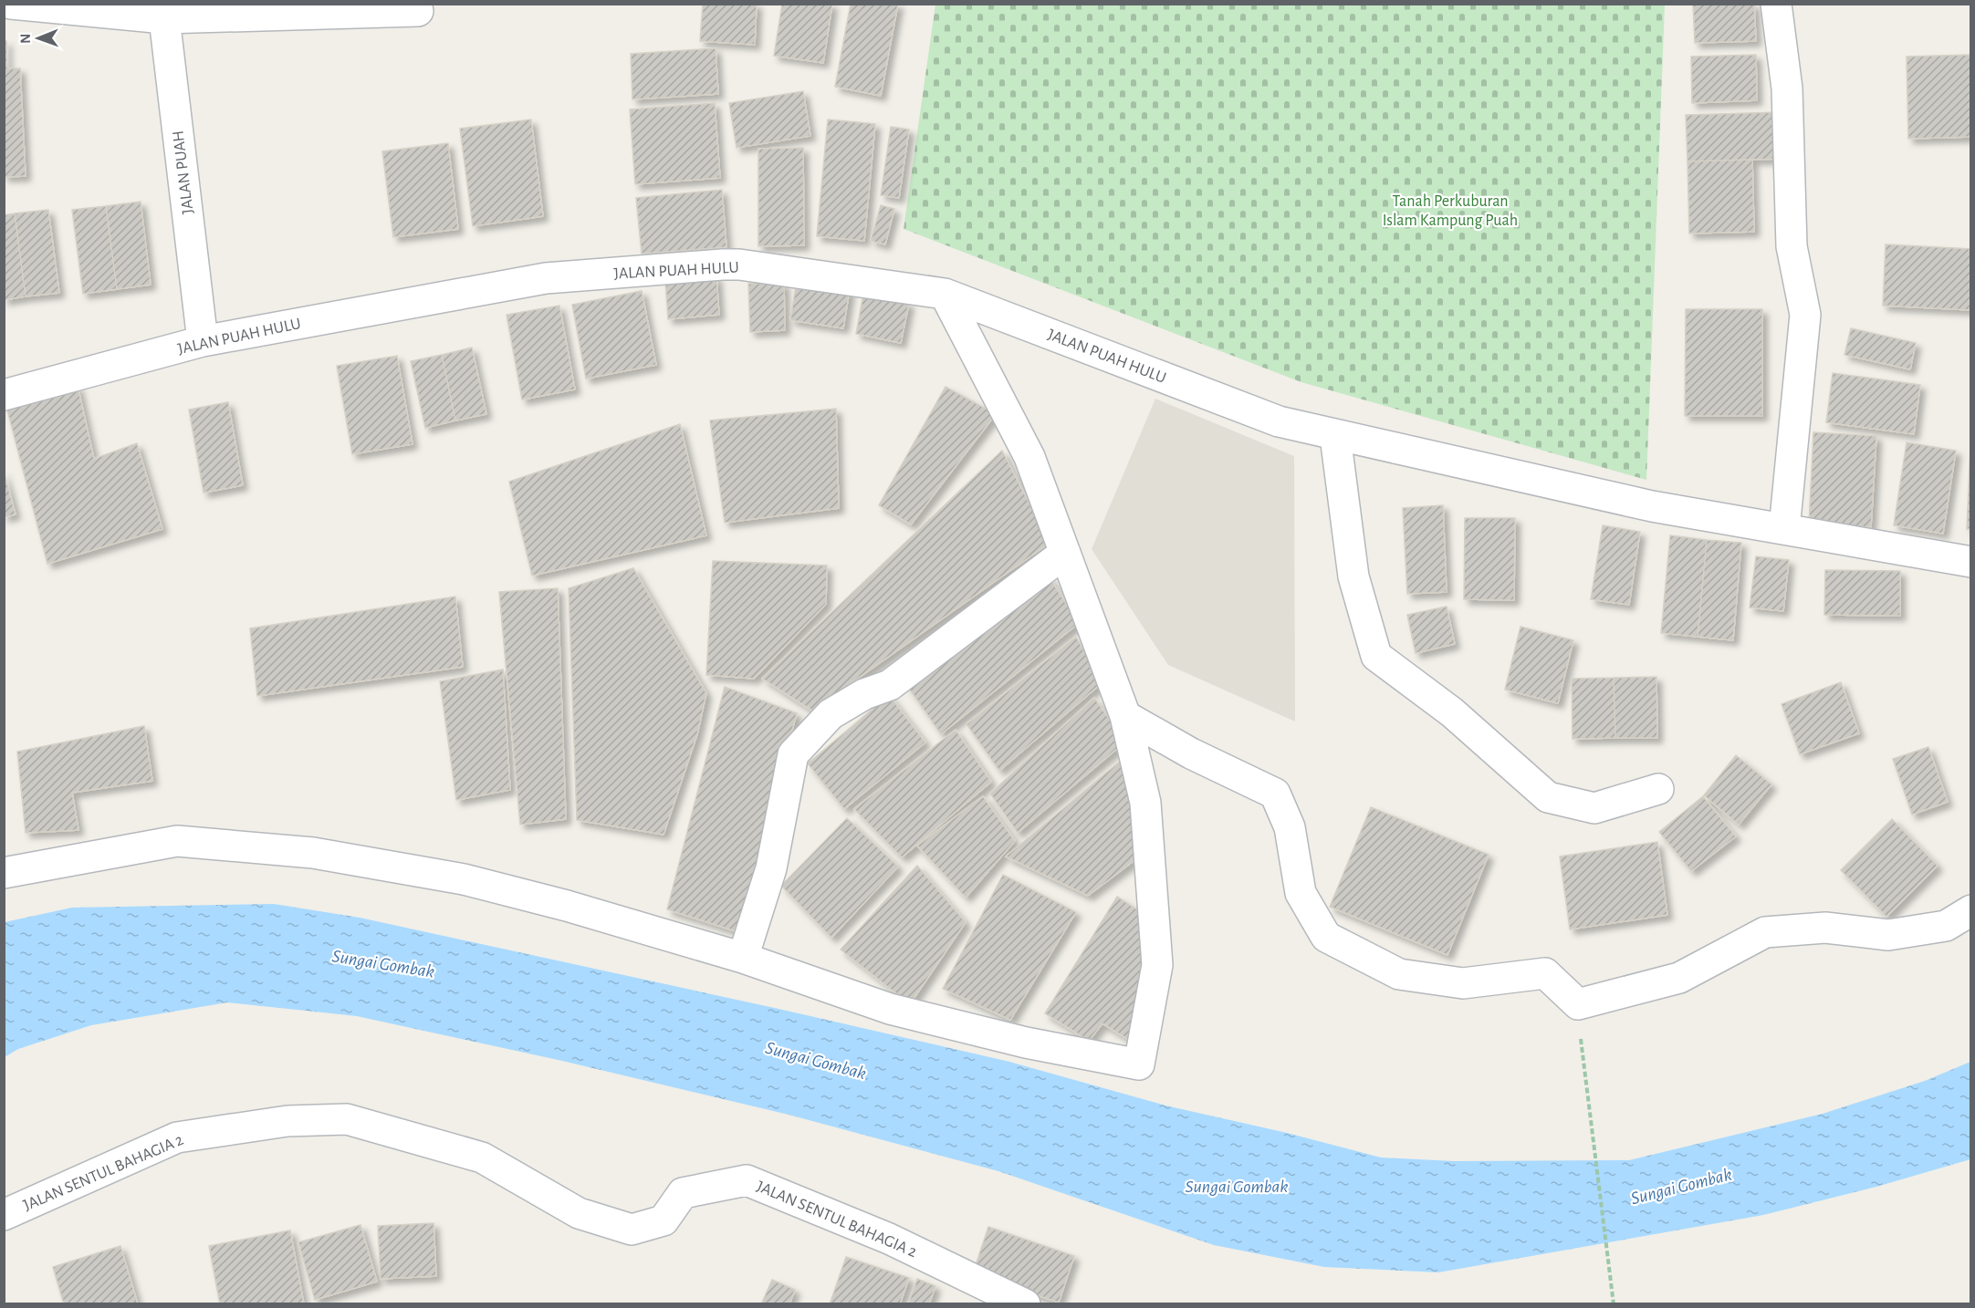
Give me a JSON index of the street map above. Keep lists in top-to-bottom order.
{
  "streets": {
    "street": ["JALAN PUAH", "JALAN PUAH HULU", "JALAN SENTUL BAHAGIA 2"]
  },
  "crossings": [
    ["JALAN PUAH", "JALAN PUAH HULU"]
  ],
  "water": ["Sungai Gombak"],
  "parks": ["Tanah Perkuburan Islam Kampung Puah"],
  "north": "left"
}
